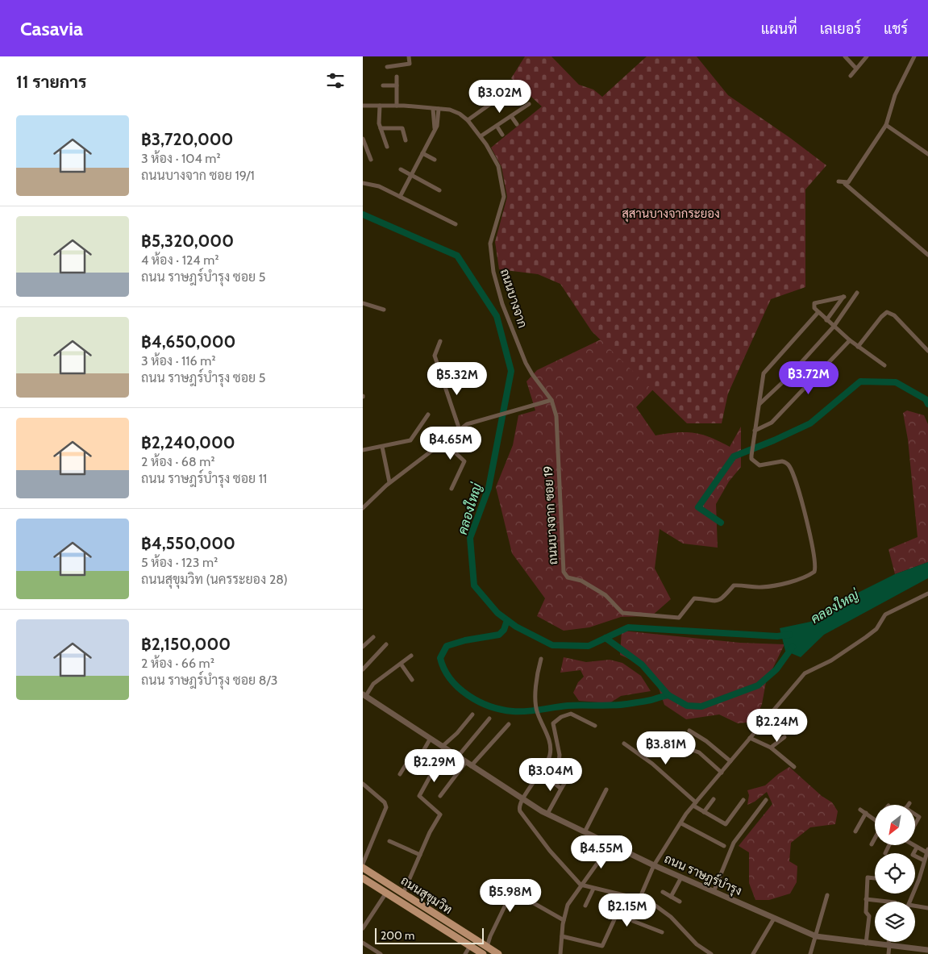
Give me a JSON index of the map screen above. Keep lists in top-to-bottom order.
{
  "streets": {
    "main road": ["ถนนสุขุมวิท"],
    "street": ["ถนนบางจาก", "ถนนบางจาก ซอย 19", "ถนน ราษฎร์บำรุง"]
  },
  "crossings": [
    ["ถนนบางจาก", "ถนนบางจาก ซอย 19"]
  ],
  "water": ["คลองใหญ่"],
  "parks": ["สุสานบางจากระยอง"],
  "scale_bar": "200 m",
  "north": "bottom left",
  "page": {
    "header": "Casavia",
    "nav": ["แผนที่", "เลเยอร์", "แชร์"],
    "heading": "11 รายการ",
    "price": [
      "฿3.02M",
      "฿3.72M",
      "฿5.32M",
      "฿4.65M",
      "฿2.24M",
      "฿3.81M",
      "฿2.29M",
      "฿3.04M",
      "฿4.55M",
      "฿5.98M",
      "฿2.15M"
    ],
    "list": [
      {
        "name": "฿3,720,000",
        "note": "3 ห้อง · 104 m² · ถนนบางจาก ซอย 19/1"
      },
      {
        "name": "฿5,320,000",
        "note": "4 ห้อง · 124 m² · ถนน ราษฎร์บำรุง ซอย 5"
      },
      {
        "name": "฿4,650,000",
        "note": "3 ห้อง · 116 m² · ถนน ราษฎร์บำรุง ซอย 5"
      },
      {
        "name": "฿2,240,000",
        "note": "2 ห้อง · 68 m² · ถนน ราษฎร์บำรุง ซอย 11"
      },
      {
        "name": "฿4,550,000",
        "note": "5 ห้อง · 123 m² · ถนนสุขุมวิท (นครระยอง 28)"
      },
      {
        "name": "฿2,150,000",
        "note": "2 ห้อง · 66 m² · ถนน ราษฎร์บำรุง ซอย 8/3"
      }
    ],
    "scale": "200 m"
  }
}
